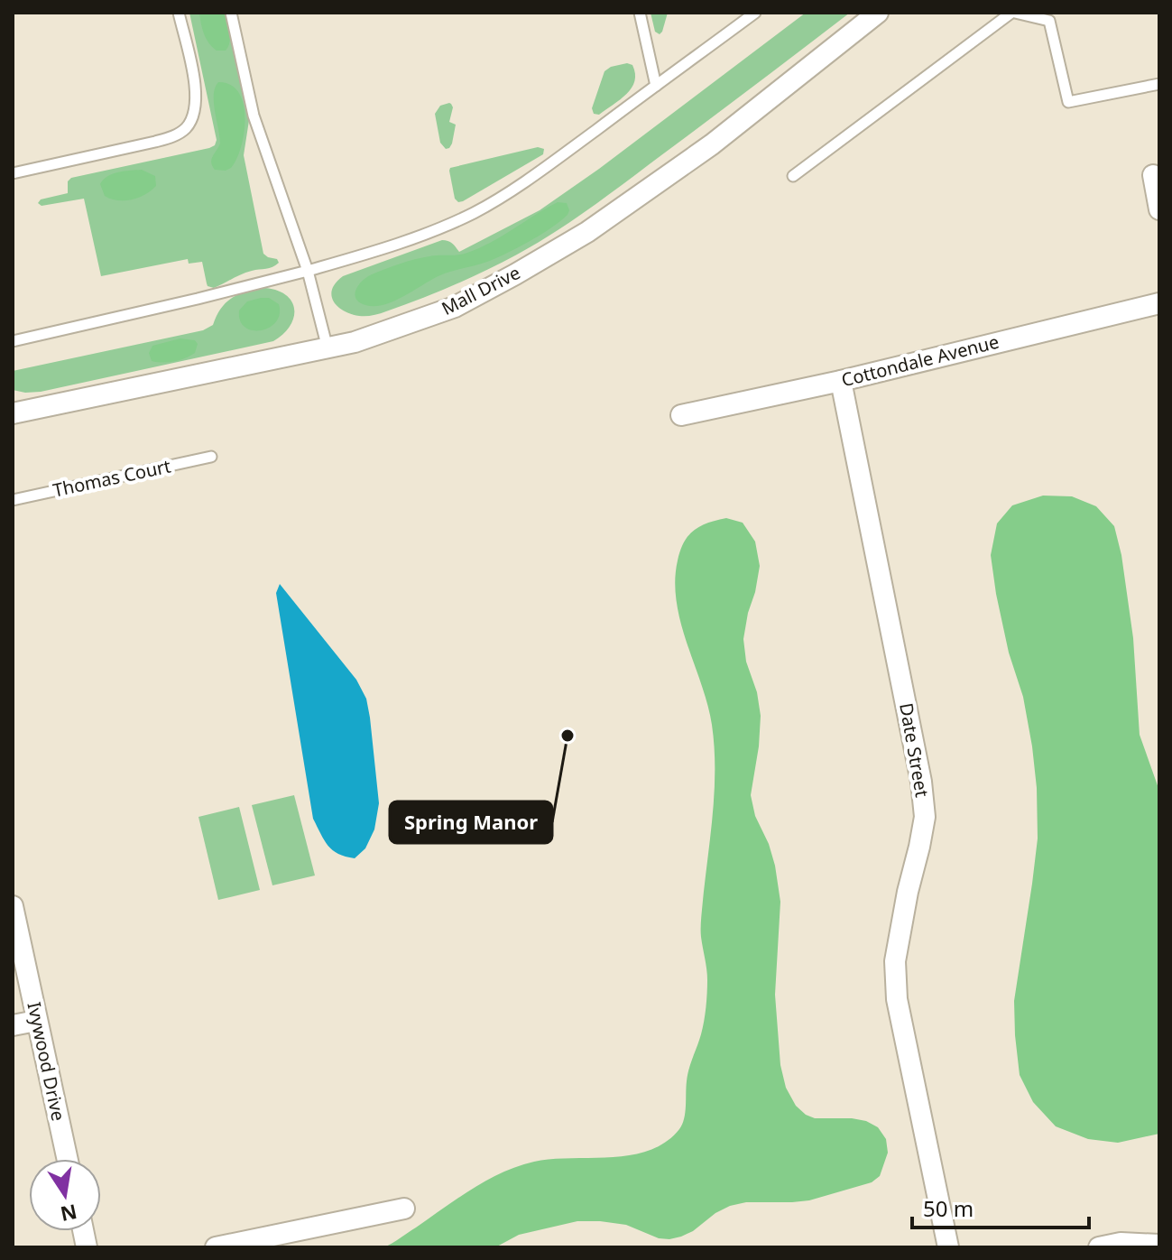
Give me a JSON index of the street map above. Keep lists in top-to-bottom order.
{
  "streets": {
    "street": [
      "Mall Drive",
      "Cottondale Avenue",
      "Date Street",
      "Ivywood Drive"
    ],
    "lane": ["Thomas Court"]
  },
  "crossings": [
    ["Cottondale Avenue", "Date Street"]
  ],
  "places": ["Spring Manor"],
  "scale_bar": "50 m",
  "north": "bottom"
}
